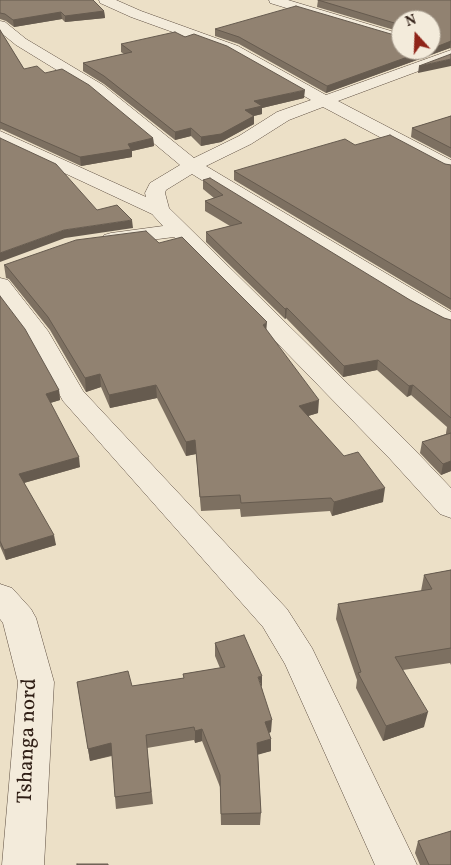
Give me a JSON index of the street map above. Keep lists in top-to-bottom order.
{
  "streets": {
    "street": ["Tshanga nord"]
  },
  "north": "top"
}
